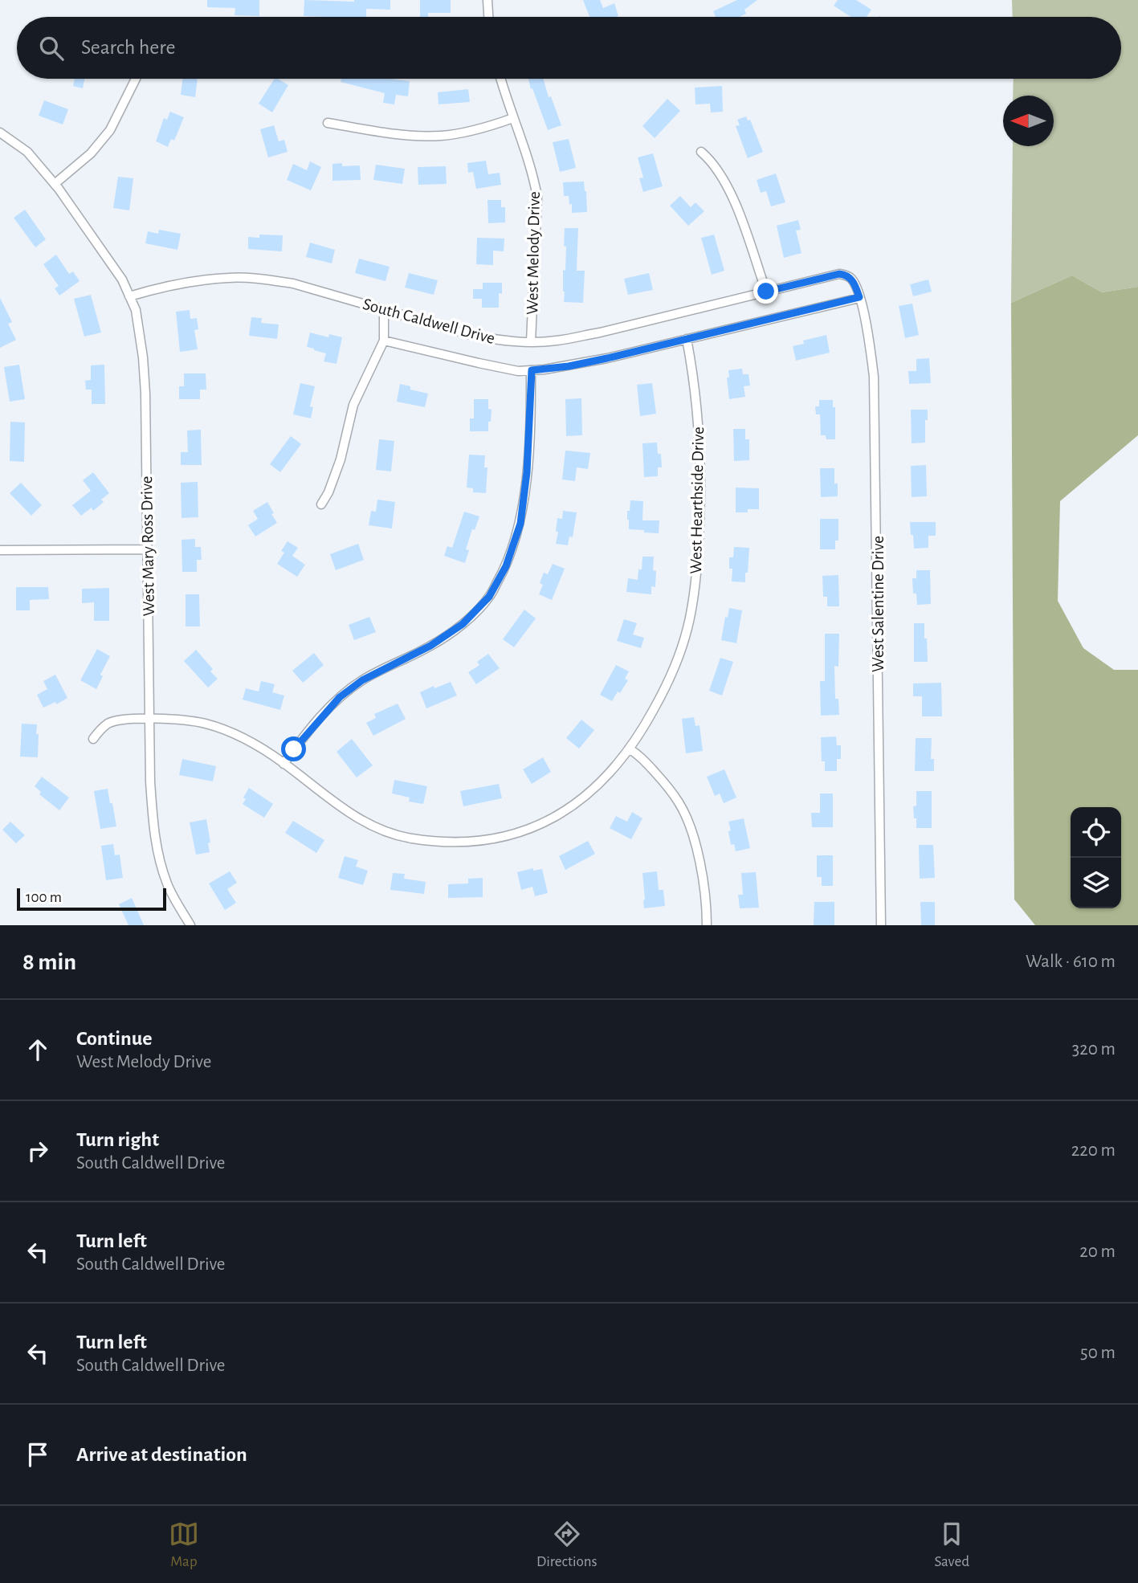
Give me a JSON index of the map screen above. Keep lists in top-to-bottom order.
{
  "streets": {
    "street": [
      "West Melody Drive",
      "South Caldwell Drive",
      "West Hearthside Drive",
      "West Mary Ross Drive",
      "West Salentine Drive"
    ]
  },
  "crossings": [
    ["West Melody Drive", "South Caldwell Drive"],
    ["South Caldwell Drive", "West Hearthside Drive"],
    ["South Caldwell Drive", "West Mary Ross Drive"],
    ["South Caldwell Drive", "West Salentine Drive"],
    ["West Hearthside Drive", "West Mary Ross Drive"]
  ],
  "scale_bar": "100 m",
  "north": "left",
  "page": {
    "search": "Search here",
    "scale": "100 m",
    "heading": ["8 min", "Walk · 610 m"],
    "list": [
      ["Continue", "West Melody Drive", "320 m"],
      ["Turn right", "South Caldwell Drive", "220 m"],
      ["Turn left", "South Caldwell Drive", "20 m"],
      ["Turn left", "South Caldwell Drive", "50 m"],
      "Arrive at destination"
    ],
    "nav": ["Map", "Directions", "Saved"]
  }
}
